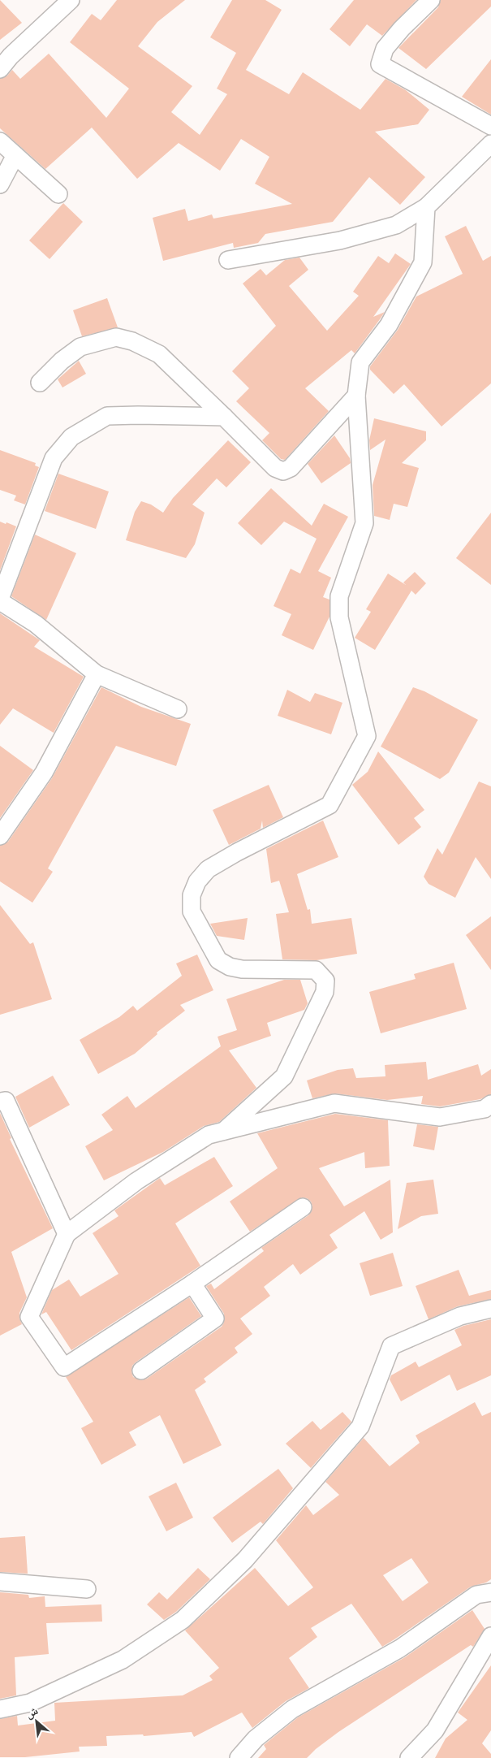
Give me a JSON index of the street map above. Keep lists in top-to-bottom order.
{
  "north": "top left"
}
